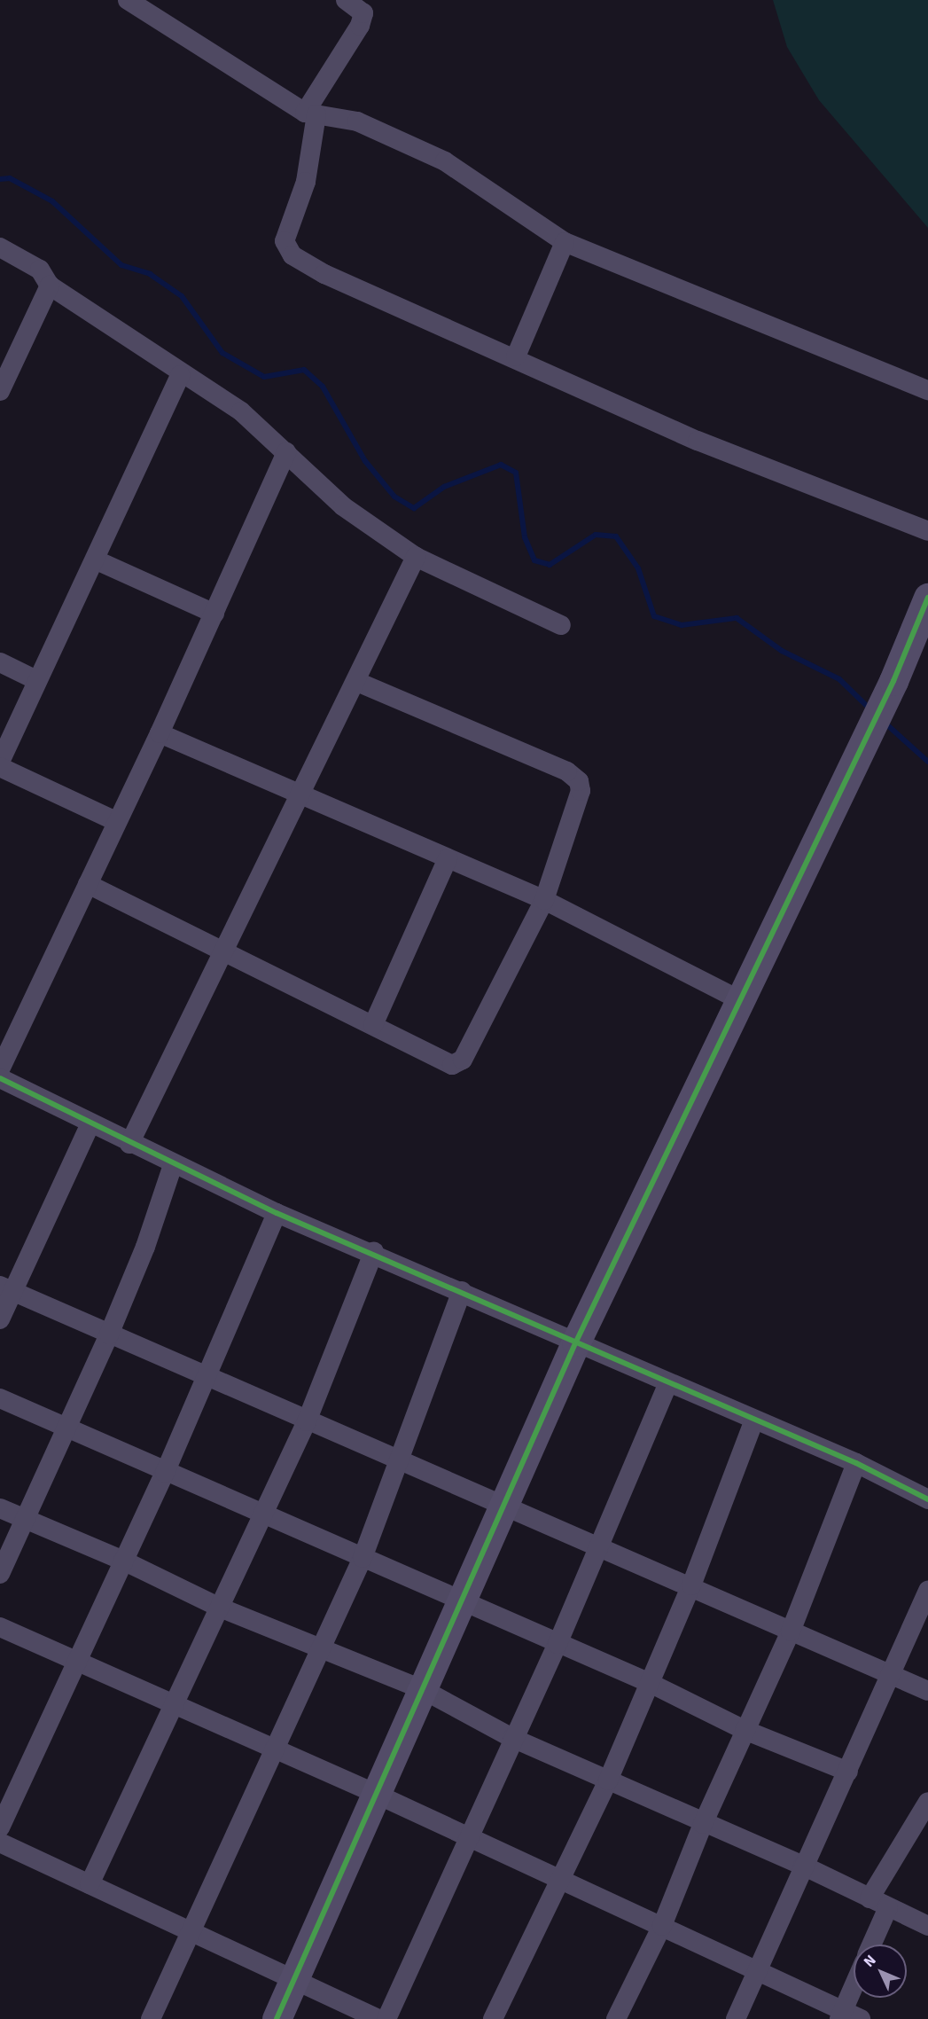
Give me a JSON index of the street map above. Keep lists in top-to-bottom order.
{
  "north": "top left"
}
